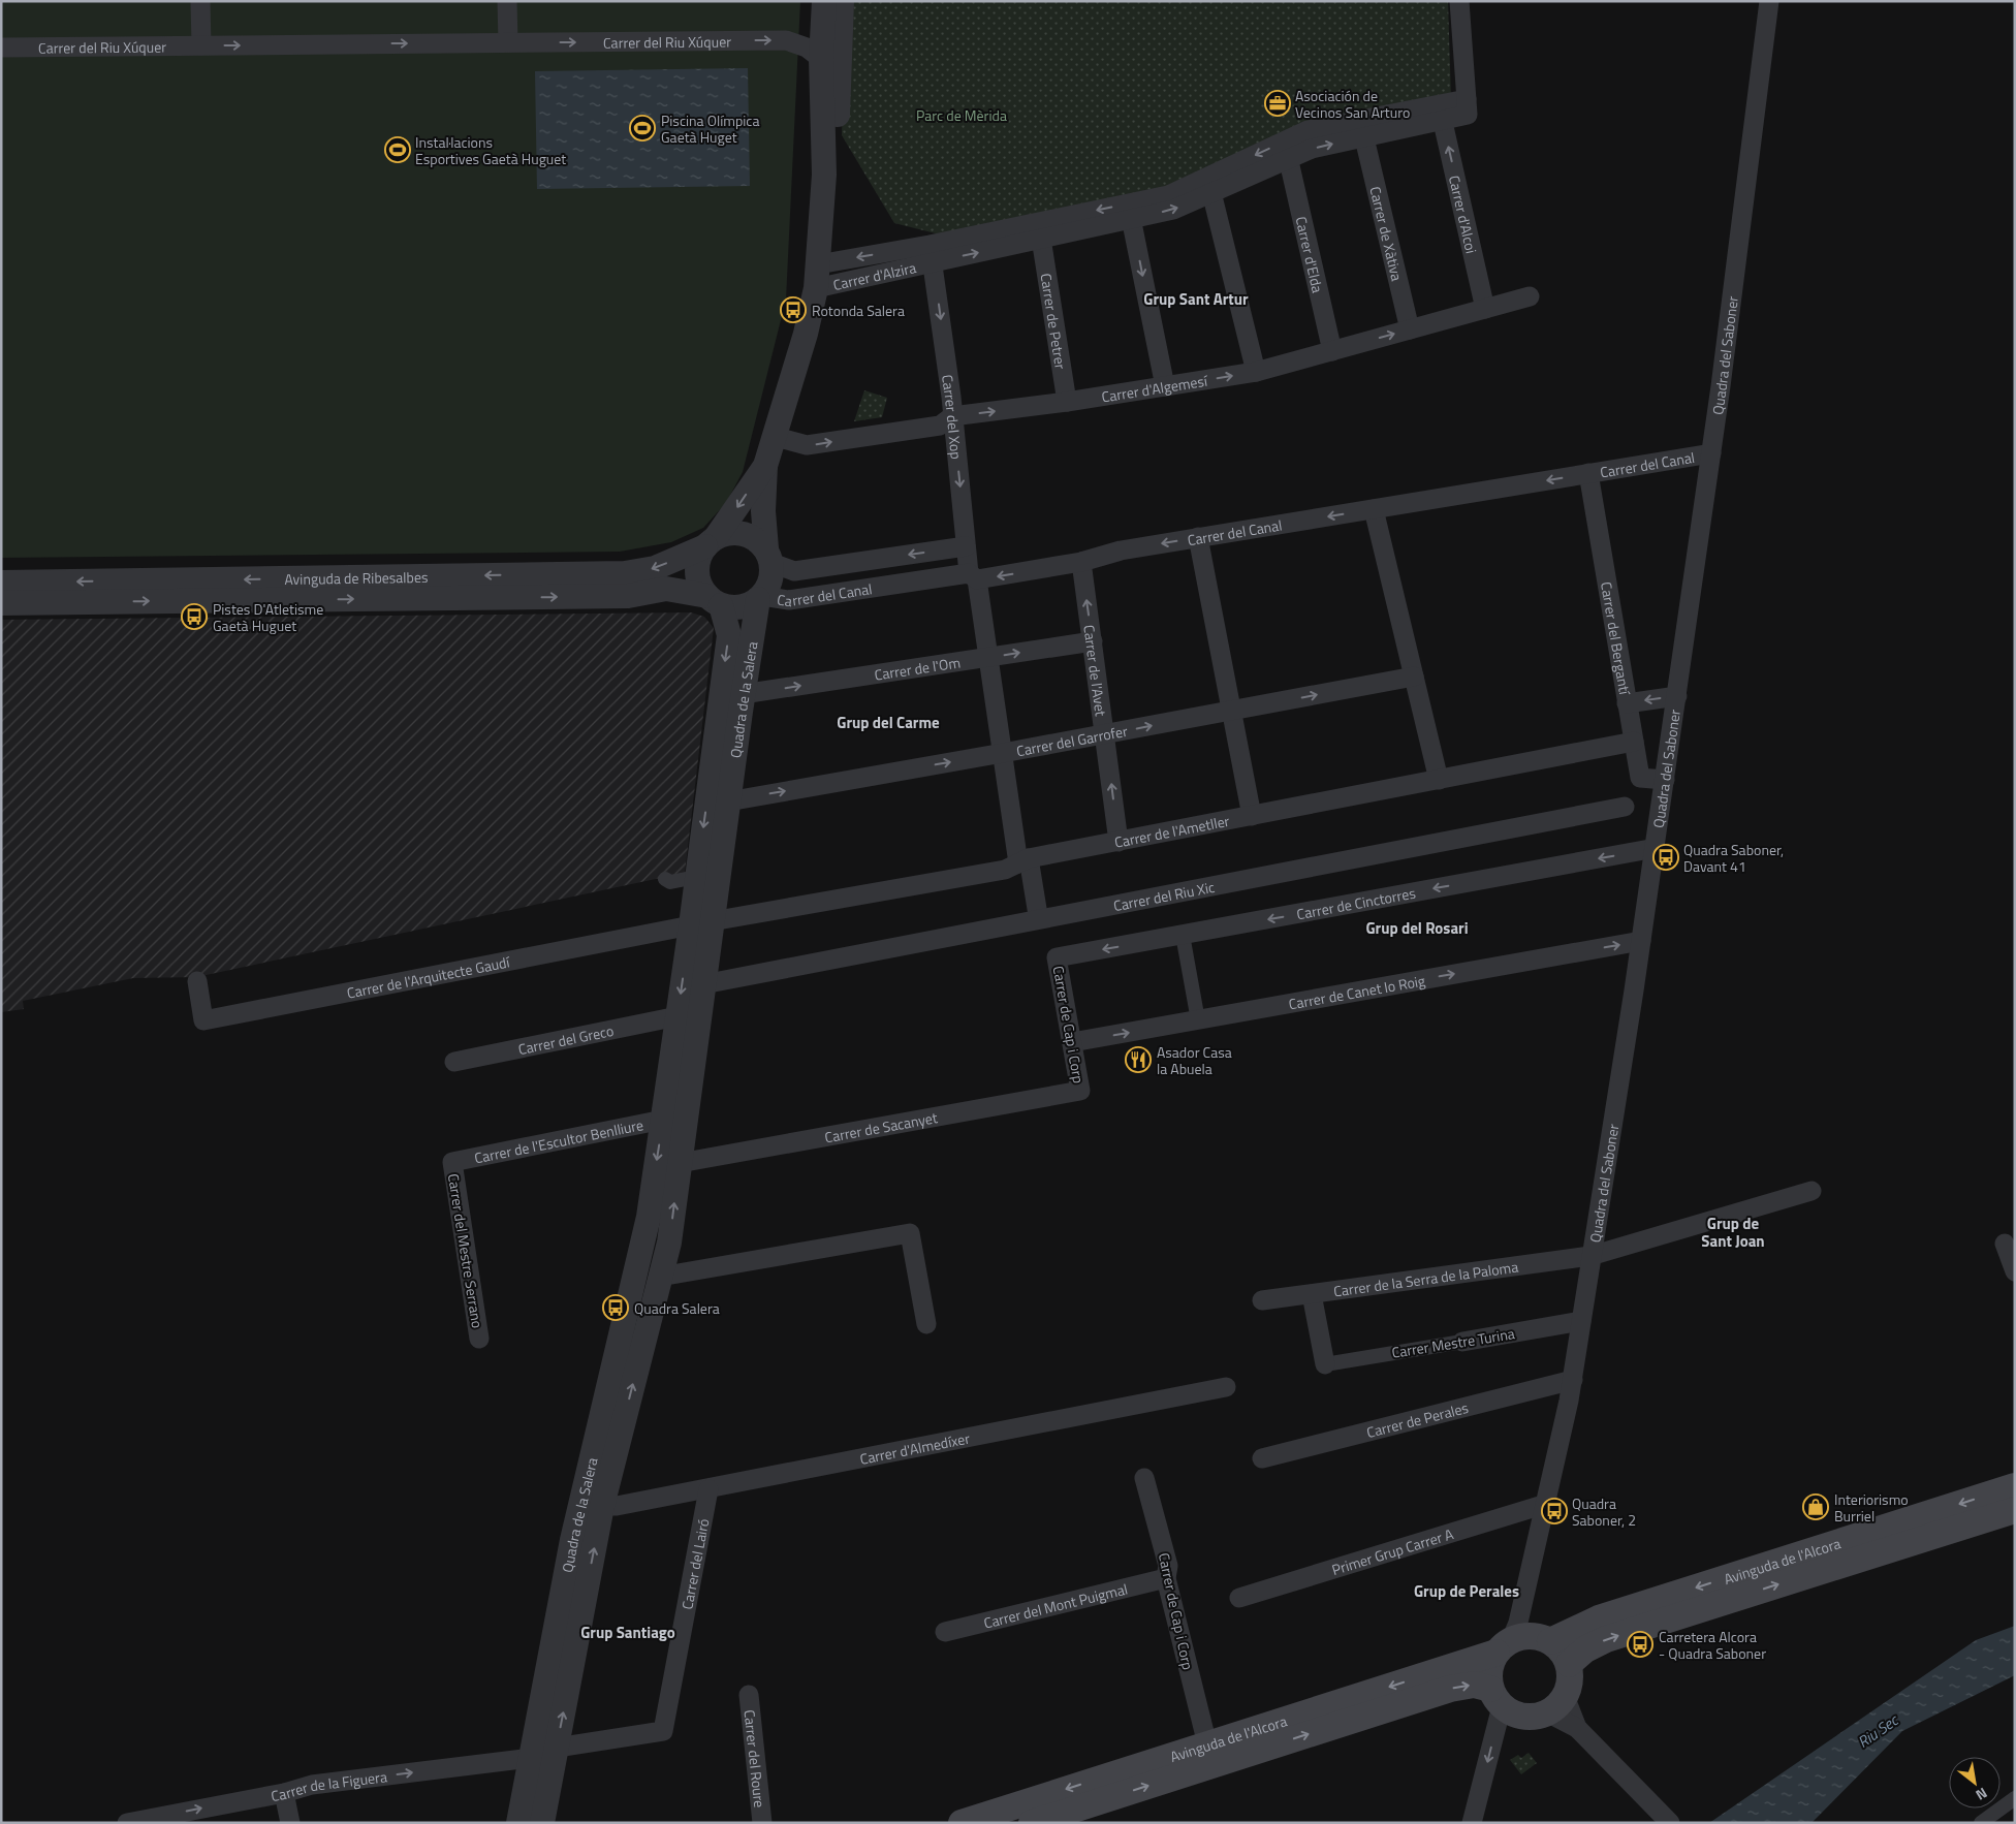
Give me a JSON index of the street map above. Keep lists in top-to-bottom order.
{
  "streets": {
    "main road": ["Avinguda de l'Alcora"],
    "street": [
      "Carrer del Riu Xúquer",
      "Carrer d'Alcoi",
      "Carrer de Xàtiva",
      "Carrer d'Elda",
      "Carrer d'Alzira",
      "Carrer de Petrer",
      "Quadra del Saboner",
      "Carrer d'Algemesí",
      "Carrer del Xop",
      "Carrer del Canal",
      "Avinguda de Ribesalbes",
      "Carrer del Bergantí",
      "Carrer de l'Om",
      "Carrer de l'Avet",
      "Quadra de la Salera",
      "Carrer del Garrofer",
      "Carrer de l'Ametller",
      "Carrer del Riu Xic",
      "Carrer de Cinctorres",
      "Carrer de l'Arquitecte Gaudí",
      "Carrer de Canet lo Roig",
      "Carrer de Cap i Corp",
      "Carrer del Greco",
      "Carrer de Sacanyet",
      "Carrer de l'Escultor Benlliure",
      "Carrer del Mestre Serrano",
      "Carrer de la Serra de la Paloma",
      "Carrer Mestre Turina",
      "Carrer de Perales",
      "Carrer d'Almedíxer",
      "Primer Grup Carrer A",
      "Carrer del Lairó",
      "Carrer del Mont Puigmal",
      "Carrer del Roure",
      "Carrer de la Figuera"
    ]
  },
  "crossings": [
    ["Carrer d'Alcoi", "Carrer d'Alzira"],
    ["Carrer d'Alcoi", "Carrer d'Algemesí"],
    ["Carrer de Xàtiva", "Carrer d'Alzira"],
    ["Carrer de Xàtiva", "Carrer d'Algemesí"],
    ["Carrer d'Elda", "Carrer d'Alzira"],
    ["Carrer d'Elda", "Carrer d'Algemesí"],
    ["Carrer d'Alzira", "Carrer de Petrer"],
    ["Carrer d'Alzira", "Carrer del Xop"],
    ["Carrer de Petrer", "Carrer d'Algemesí"],
    ["Quadra del Saboner", "Carrer del Canal"],
    ["Quadra del Saboner", "Carrer del Bergantí"],
    ["Quadra del Saboner", "Carrer de Cinctorres"],
    ["Quadra del Saboner", "Carrer de Canet lo Roig"],
    ["Quadra del Saboner", "Carrer de la Serra de la Paloma"],
    ["Quadra del Saboner", "Carrer Mestre Turina"],
    ["Quadra del Saboner", "Carrer de Perales"],
    ["Quadra del Saboner", "Primer Grup Carrer A"],
    ["Quadra del Saboner", "Avinguda de l'Alcora"],
    ["Carrer d'Algemesí", "Carrer del Xop"],
    ["Carrer del Xop", "Carrer del Canal"],
    ["Carrer del Xop", "Carrer de l'Om"],
    ["Carrer del Xop", "Carrer del Garrofer"],
    ["Carrer del Xop", "Carrer de l'Ametller"],
    ["Carrer del Canal", "Avinguda de Ribesalbes"],
    ["Carrer del Canal", "Carrer del Bergantí"],
    ["Carrer del Canal", "Carrer de l'Avet"],
    ["Carrer del Canal", "Quadra de la Salera"],
    ["Avinguda de Ribesalbes", "Quadra de la Salera"],
    ["Carrer del Bergantí", "Carrer de l'Ametller"],
    ["Carrer de l'Om", "Carrer de l'Avet"],
    ["Carrer de l'Om", "Quadra de la Salera"],
    ["Carrer de l'Avet", "Carrer del Garrofer"],
    ["Carrer de l'Avet", "Carrer de l'Ametller"],
    ["Quadra de la Salera", "Carrer del Garrofer"],
    ["Quadra de la Salera", "Carrer de l'Ametller"],
    ["Quadra de la Salera", "Carrer del Riu Xic"],
    ["Quadra de la Salera", "Carrer de l'Arquitecte Gaudí"],
    ["Quadra de la Salera", "Carrer del Greco"],
    ["Quadra de la Salera", "Carrer de Sacanyet"],
    ["Quadra de la Salera", "Carrer de l'Escultor Benlliure"],
    ["Quadra de la Salera", "Carrer d'Almedíxer"],
    ["Quadra de la Salera", "Carrer del Lairó"],
    ["Quadra de la Salera", "Carrer de la Figuera"],
    ["Carrer de l'Ametller", "Carrer de l'Arquitecte Gaudí"],
    ["Carrer de Cinctorres", "Carrer de Cap i Corp"],
    ["Carrer de Canet lo Roig", "Carrer de Cap i Corp"],
    ["Carrer de Cap i Corp", "Carrer de Sacanyet"],
    ["Carrer de Cap i Corp", "Avinguda de l'Alcora"],
    ["Carrer de Cap i Corp", "Carrer del Mont Puigmal"],
    ["Carrer de l'Escultor Benlliure", "Carrer del Mestre Serrano"],
    ["Carrer d'Almedíxer", "Carrer del Lairó"]
  ],
  "one_way": [
    "Carrer del Riu Xúquer",
    "Carrer d'Alcoi",
    "Carrer d'Algemesí",
    "Carrer del Canal",
    "Carrer de l'Om",
    "Carrer del Garrofer",
    "Carrer de Cinctorres",
    "Carrer de Canet lo Roig",
    "Carrer de la Figuera"
  ],
  "districts": [
    "Grup Sant Artur",
    "Grup del Carme",
    "Grup del Rosari",
    "Grup de Sant Joan",
    "Grup de Perales",
    "Grup Santiago"
  ],
  "water": ["Riu Sec"],
  "parks": ["Parc de Mèrida"],
  "places": {
    "office": ["Asociación de Vecinos San Arturo"],
    "sports": ["Piscina Olímpica Gaetà Huget", "Instal·lacions Esportives Gaetà Huguet"],
    "bus stop": [
      "Rotonda Salera",
      "Pistes D'Atletisme Gaetà Huguet",
      "Quadra Saboner, Davant 41",
      "Quadra Salera",
      "Quadra Saboner, 2",
      "Carretera Alcora - Quadra Saboner"
    ],
    "restaurant": ["Asador Casa la Abuela"],
    "shop": ["Interiorismo Burriel"]
  },
  "north": "bottom right"
}
